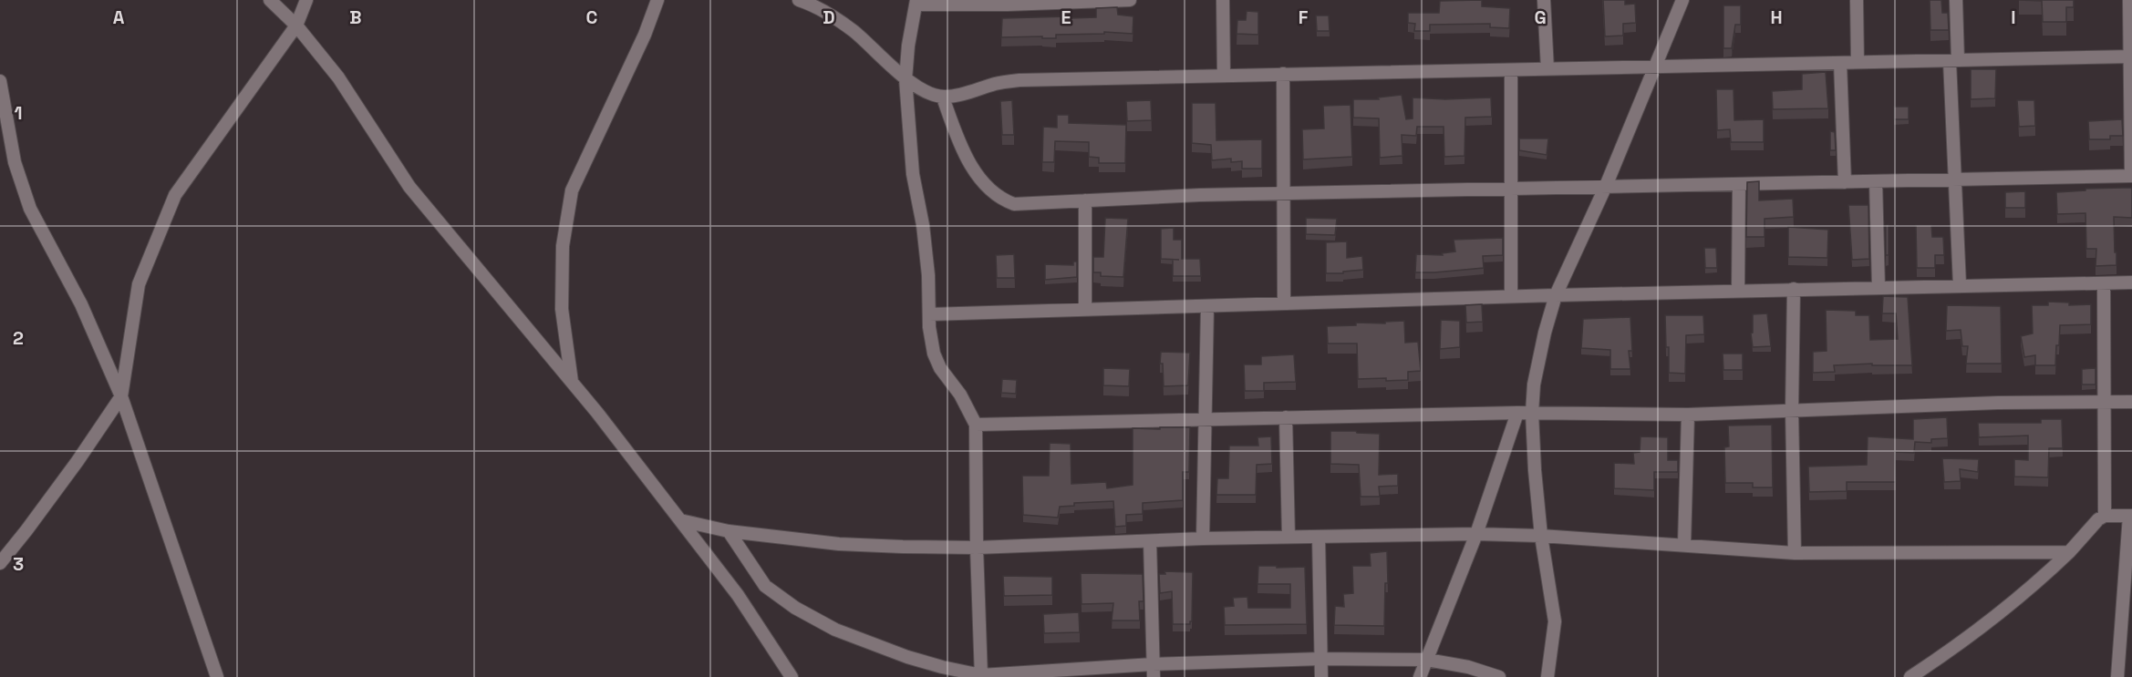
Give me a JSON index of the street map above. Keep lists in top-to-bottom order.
{
  "grid": {
    "columns": [
      "A",
      "B",
      "C",
      "D",
      "E",
      "F",
      "G",
      "H",
      "I"
    ],
    "rows": ["1", "2", "3"]
  }
}
